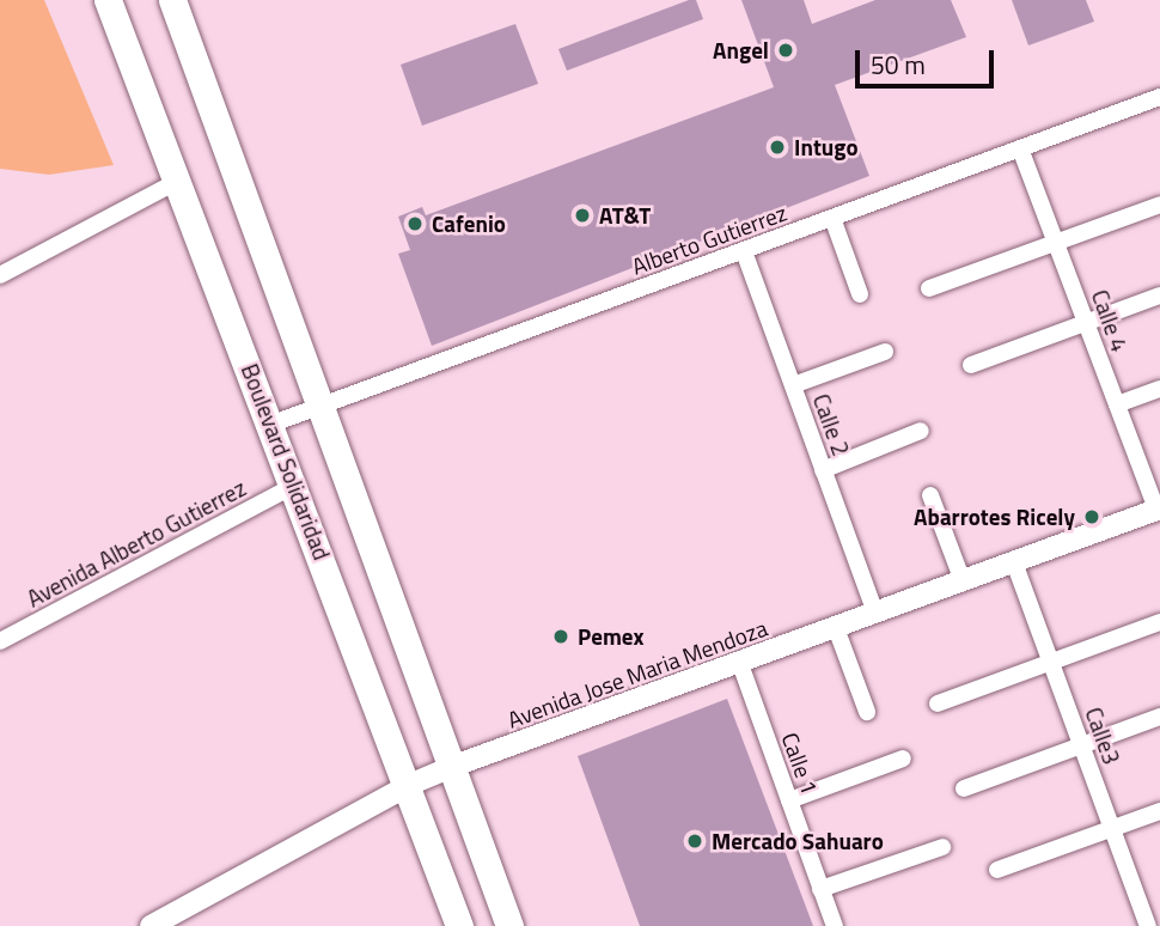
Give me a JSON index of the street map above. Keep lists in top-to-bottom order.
{
  "streets": {
    "main road": ["Boulevard Solidaridad"],
    "street": [
      "Alberto Gutierrez",
      "Calle 4",
      "Calle 2",
      "Avenida Alberto Gutierrez",
      "Avenida Jose Maria Mendoza",
      "Calle3",
      "Calle 1"
    ]
  },
  "crossings": [
    ["Alberto Gutierrez", "Calle 4"],
    ["Alberto Gutierrez", "Calle 2"],
    ["Alberto Gutierrez", "Boulevard Solidaridad"],
    ["Calle 4", "Avenida Jose Maria Mendoza"],
    ["Calle 2", "Avenida Jose Maria Mendoza"],
    ["Boulevard Solidaridad", "Avenida Alberto Gutierrez"],
    ["Boulevard Solidaridad", "Avenida Jose Maria Mendoza"],
    ["Avenida Jose Maria Mendoza", "Calle3"],
    ["Avenida Jose Maria Mendoza", "Calle 1"]
  ],
  "places": [
    "Angel",
    "Intugo",
    "AT&T",
    "Cafenio",
    "Abarrotes Ricely",
    "Pemex",
    "Mercado Sahuaro"
  ],
  "scale_bar": "50 m"
}
